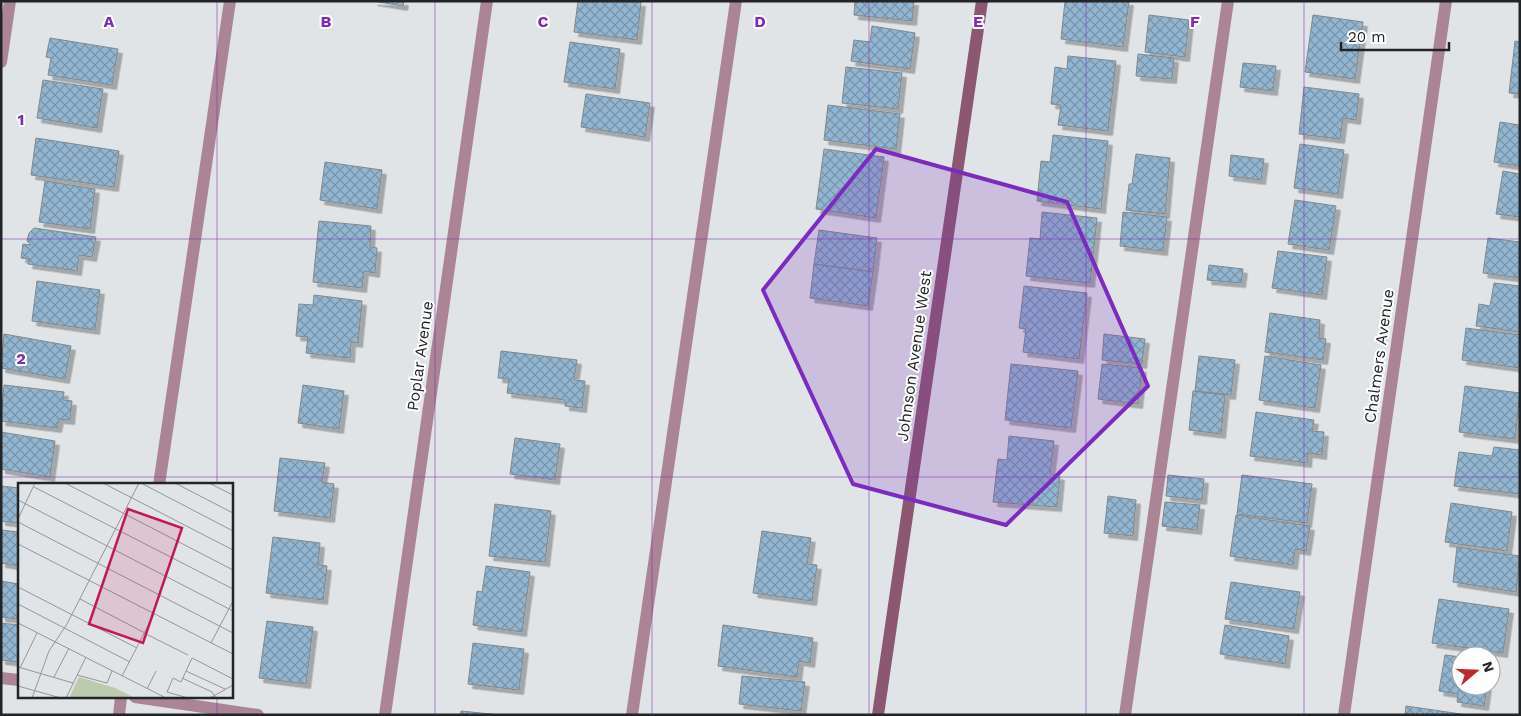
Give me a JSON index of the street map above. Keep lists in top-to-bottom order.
{
  "streets": {
    "main road": ["Johnson Avenue West"],
    "street": ["Poplar Avenue", "Chalmers Avenue"]
  },
  "scale_bar": "20 m",
  "north": "right",
  "grid": {
    "columns": [
      "A",
      "B",
      "C",
      "D",
      "E",
      "F"
    ],
    "rows": ["1", "2"]
  }
}
